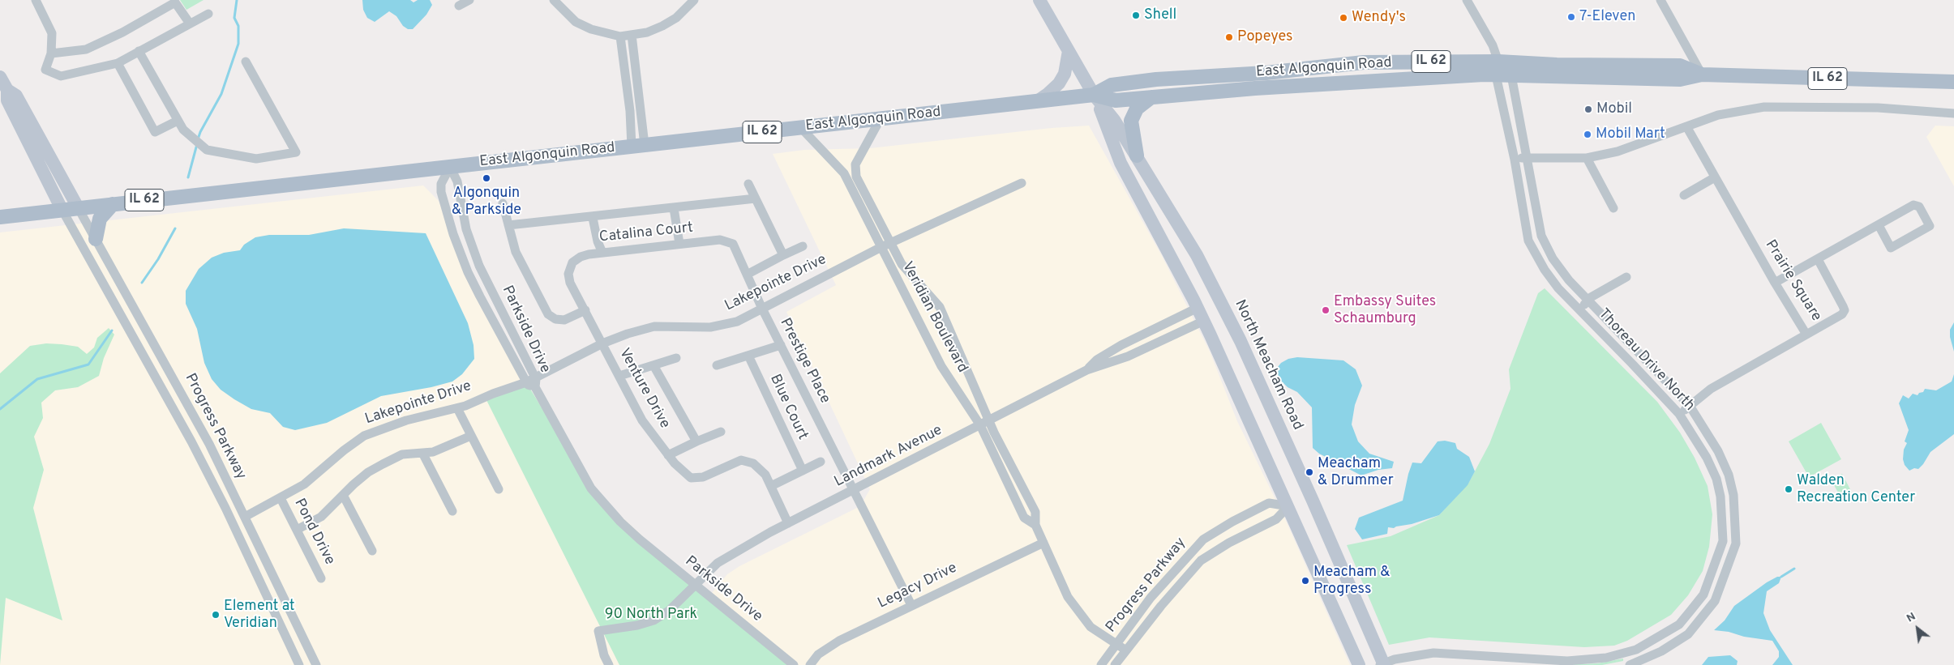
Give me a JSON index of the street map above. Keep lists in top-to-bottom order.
{
  "streets": {
    "main road": ["IL 62", "East Algonquin Road", "North Meacham Road"],
    "street": [
      "Catalina Court",
      "Prairie Square",
      "Lakepointe Drive",
      "Veridian Boulevard",
      "Parkside Drive",
      "Thoreau Drive North",
      "Prestige Place",
      "Venture Drive",
      "Blue Court",
      "Progress Parkway",
      "Landmark Avenue",
      "Pond Drive",
      "Legacy Drive"
    ]
  },
  "crossings": [
    ["East Algonquin Road", "Veridian Boulevard"],
    ["East Algonquin Road", "Parkside Drive"],
    ["East Algonquin Road", "Thoreau Drive North"],
    ["East Algonquin Road", "North Meacham Road"],
    ["East Algonquin Road", "Progress Parkway"],
    ["Catalina Court", "Prestige Place"],
    ["Catalina Court", "Venture Drive"],
    ["Lakepointe Drive", "Veridian Boulevard"],
    ["Lakepointe Drive", "Parkside Drive"],
    ["Lakepointe Drive", "Prestige Place"],
    ["Lakepointe Drive", "Venture Drive"],
    ["Lakepointe Drive", "Progress Parkway"],
    ["Lakepointe Drive", "Pond Drive"],
    ["Veridian Boulevard", "Progress Parkway"],
    ["Veridian Boulevard", "Landmark Avenue"],
    ["Veridian Boulevard", "Legacy Drive"],
    ["Parkside Drive", "Landmark Avenue"],
    ["Thoreau Drive North", "North Meacham Road"],
    ["Prestige Place", "Landmark Avenue"],
    ["Prestige Place", "Legacy Drive"],
    ["North Meacham Road", "Progress Parkway"],
    ["North Meacham Road", "Landmark Avenue"],
    ["Venture Drive", "Landmark Avenue"]
  ],
  "parks": ["90 North Park"],
  "places": [
    "Shell",
    "7-Eleven",
    "Wendy's",
    "Popeyes",
    "Mobil",
    "Mobil Mart",
    "Algonquin & Parkside",
    "Embassy Suites Schaumburg",
    "Meacham & Drummer",
    "Walden Recreation Center",
    "Meacham & Progress",
    "Element at Veridian"
  ],
  "north": "top left"
}
